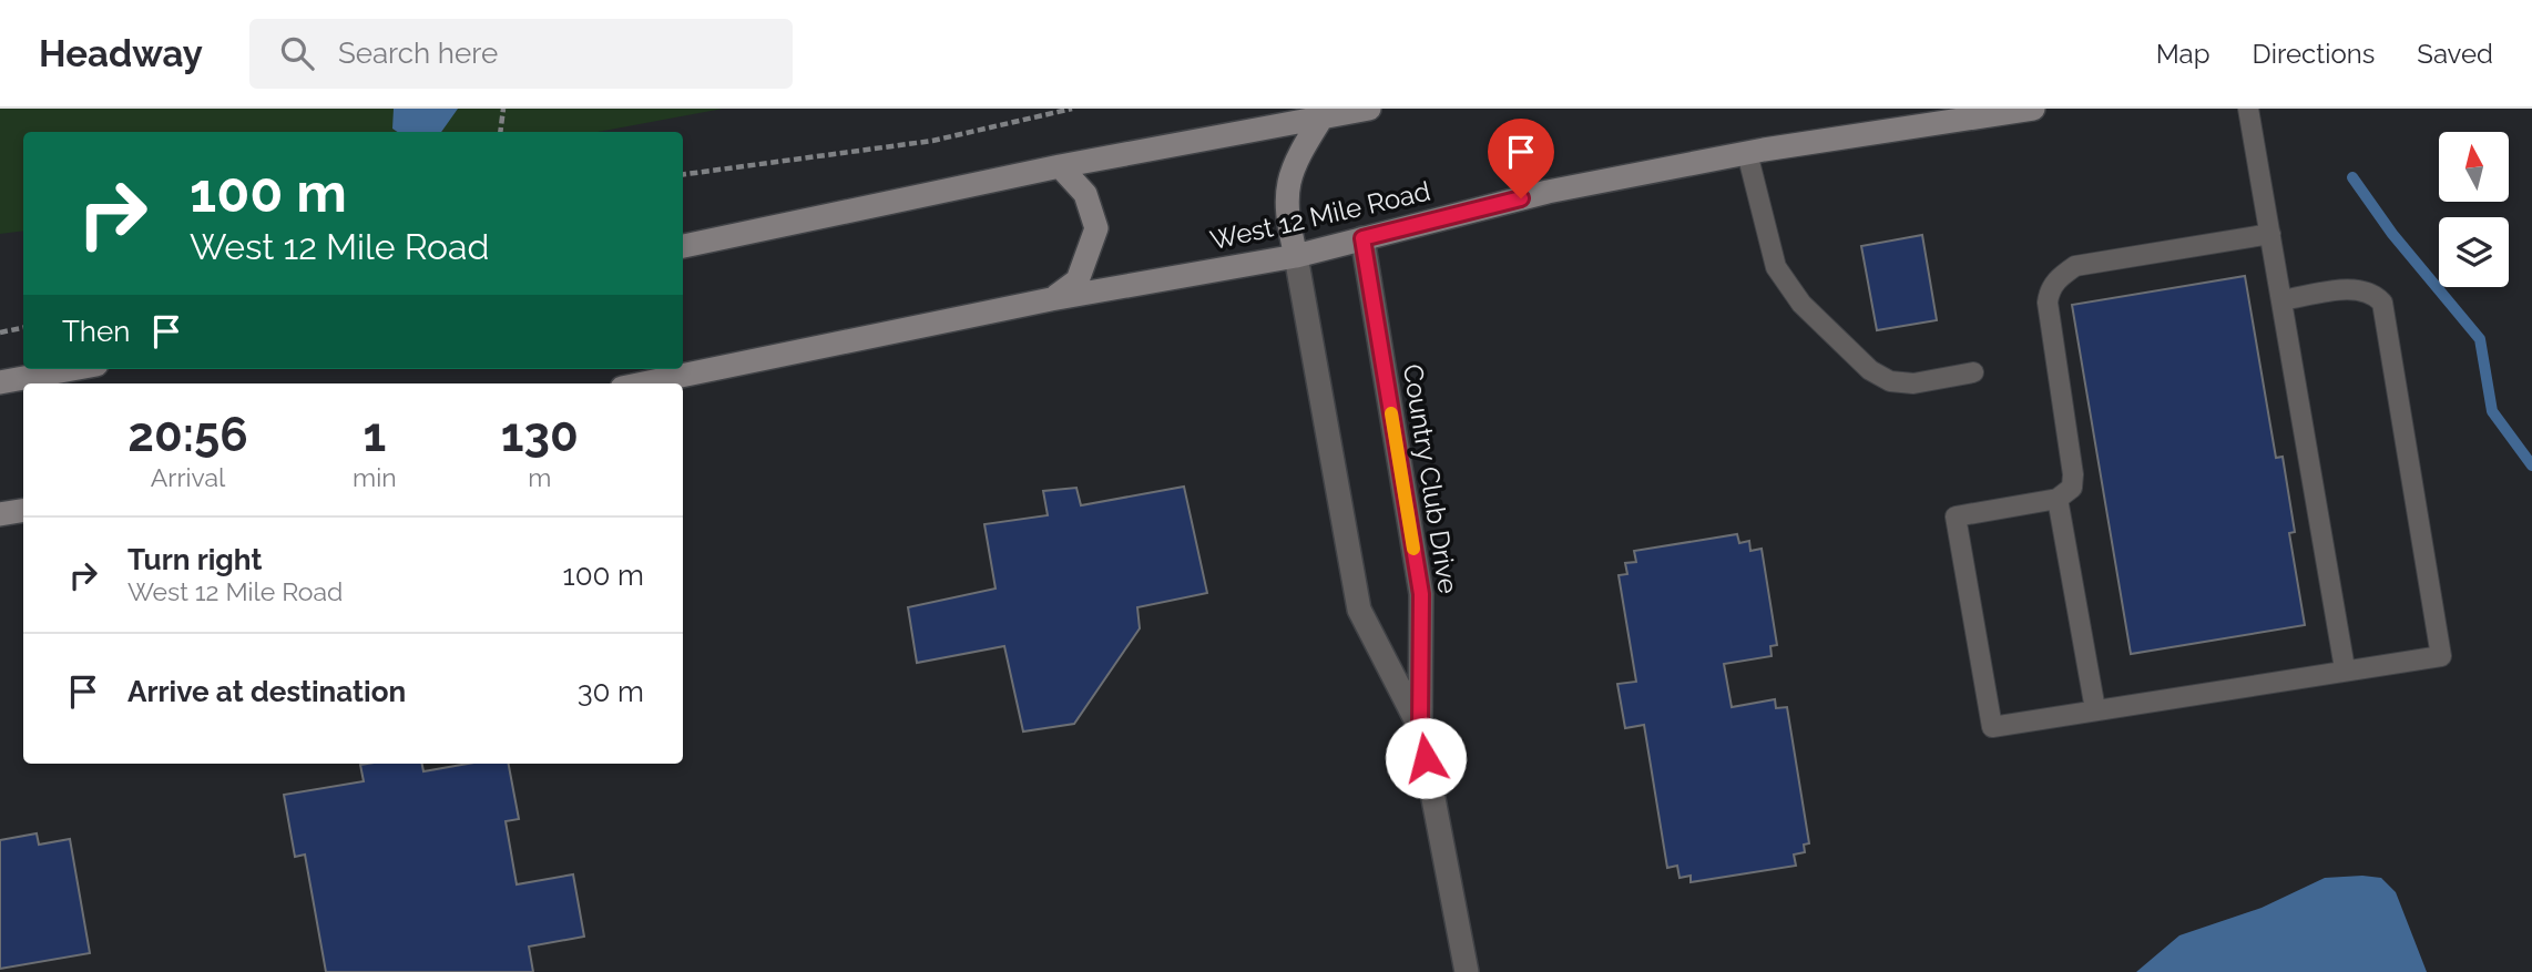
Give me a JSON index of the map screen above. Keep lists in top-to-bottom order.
{
  "streets": {
    "main road": ["West 12 Mile Road"],
    "street": ["Country Club Drive"]
  },
  "crossings": [
    ["West 12 Mile Road", "Country Club Drive"]
  ],
  "north": "top",
  "page": {
    "header": "Headway",
    "search": "Search here",
    "nav": ["Map", "Directions", "Saved"],
    "turn": ["100 m", "West 12 Mile Road"],
    "then": "Then",
    "eta": [
      "20:56",
      "Arrival",
      "1",
      "min",
      "130",
      "m"
    ],
    "list": [
      {
        "name": "Turn right",
        "note": "West 12 Mile Road",
        "value": "100 m"
      },
      {
        "name": "Arrive at destination",
        "value": "30 m"
      }
    ]
  }
}
